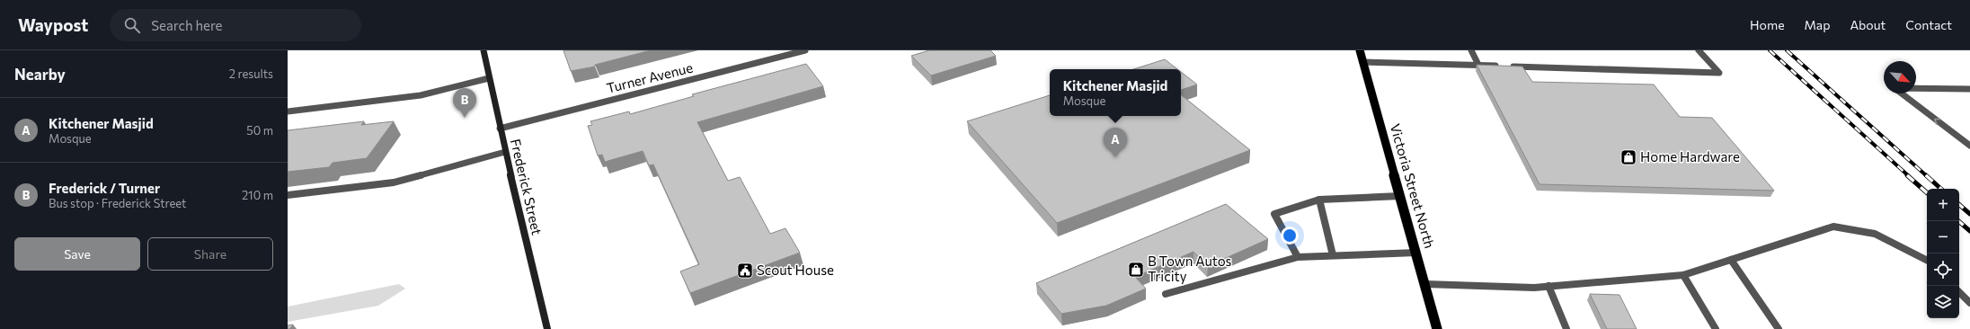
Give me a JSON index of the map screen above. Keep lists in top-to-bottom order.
{
  "streets": {
    "main road": ["Victoria Street North", "Frederick Street"],
    "street": ["Turner Avenue"]
  },
  "crossings": [
    ["Turner Avenue", "Frederick Street"]
  ],
  "places": {
    "shop": ["Home Hardware", "B Town Autos Tricity"],
    "public building": ["Scout House"]
  },
  "north": "bottom right",
  "page": {
    "header": "Waypost",
    "search": "Search here",
    "nav": [
      "Home",
      "Map",
      "About",
      "Contact"
    ],
    "heading": ["Nearby", "2 results"],
    "popup": ["Kitchener Masjid", "Mosque"],
    "pins": ["B", "A"],
    "list": [
      {
        "mark": "A",
        "name": "Kitchener Masjid",
        "note": "Mosque",
        "value": "50 m"
      },
      {
        "mark": "B",
        "name": "Frederick / Turner",
        "note": "Bus stop · Frederick Street",
        "value": "210 m"
      }
    ],
    "map_buttons": ["+", "−"],
    "buttons": ["Save", "Share"]
  }
}
